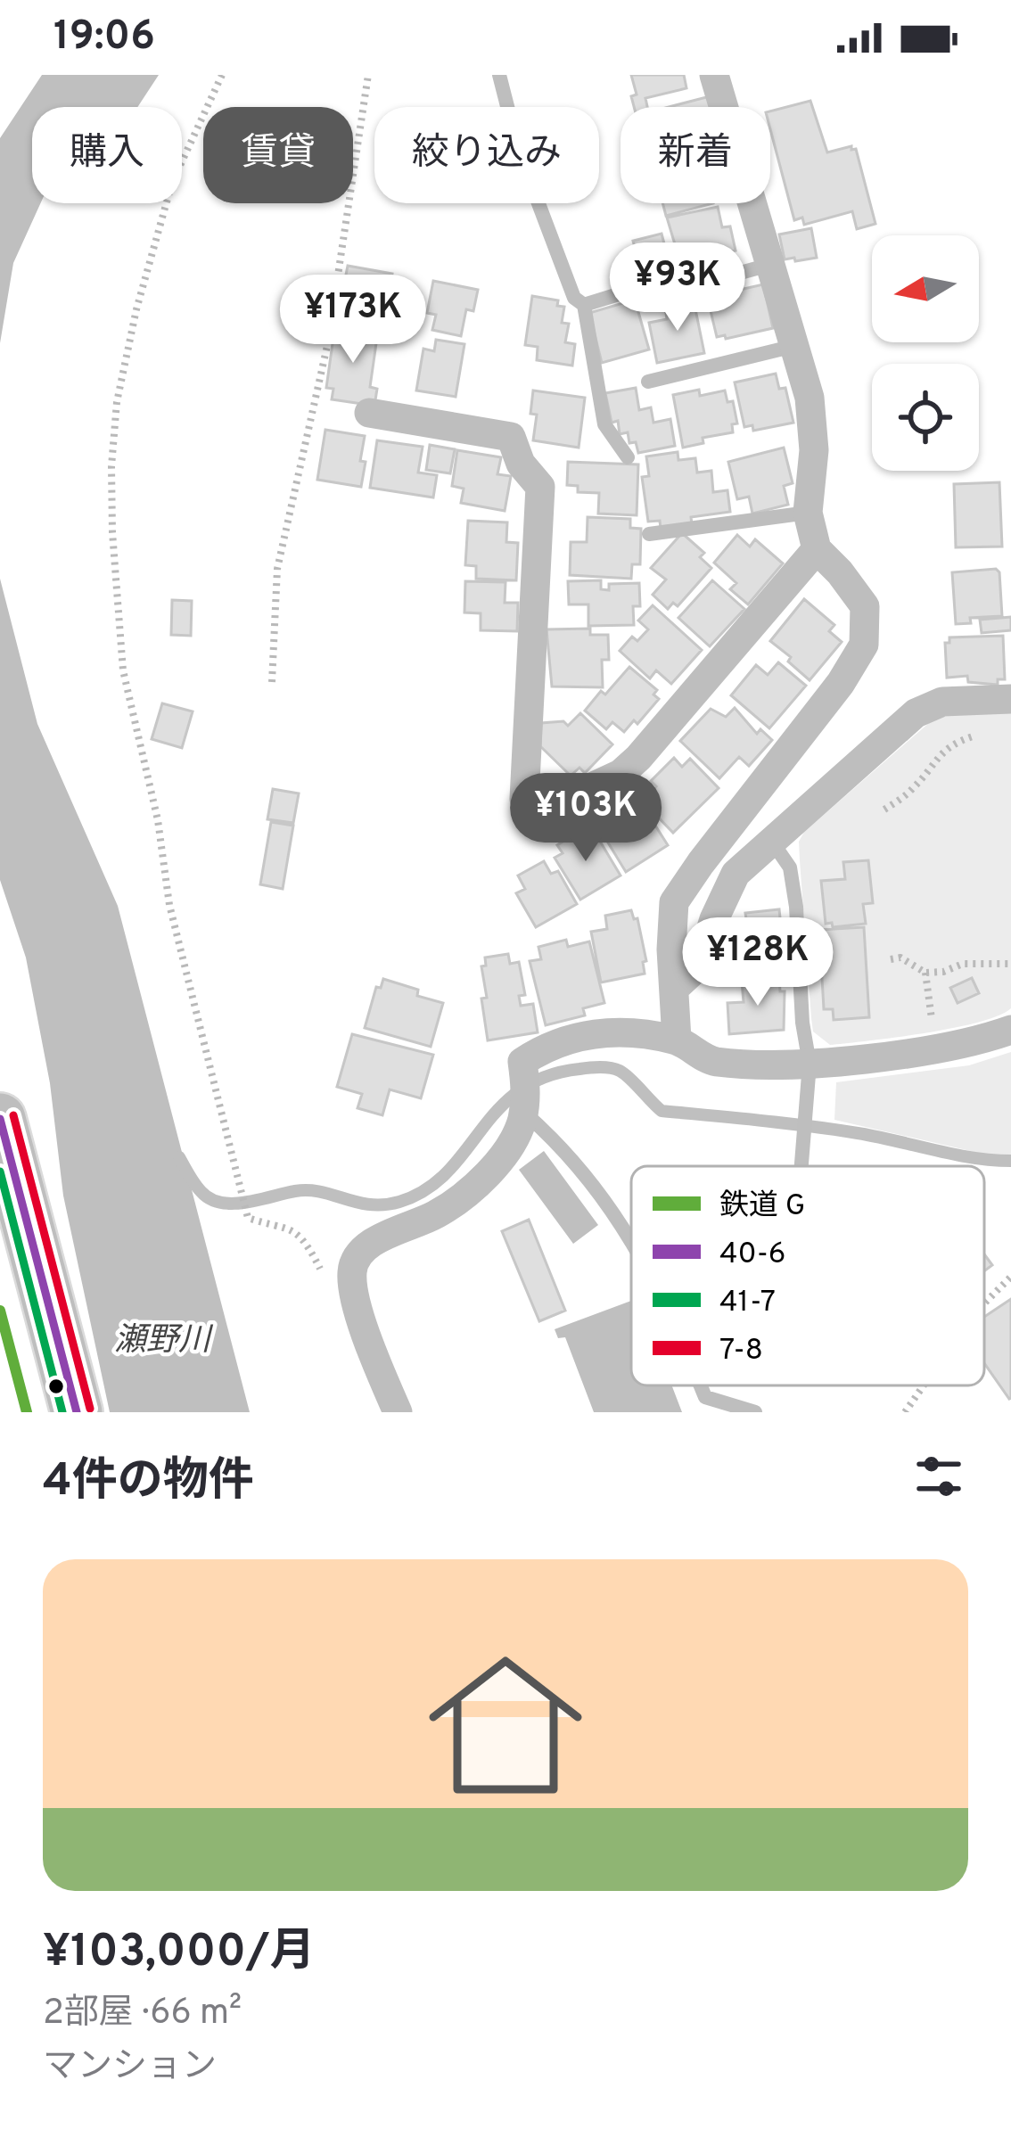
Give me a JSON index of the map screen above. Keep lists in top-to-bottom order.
{
  "water": ["瀬野川"],
  "lines": [
    "transit line 7-8",
    "transit line 40-6",
    "transit line 41-7",
    "rail line G"
  ],
  "legend": [
    "鉄道 G",
    "40-6",
    "41-7",
    "7-8"
  ],
  "north": "left",
  "page": {
    "status": "19:06",
    "chip": [
      "購入",
      "賃貸",
      "絞り込み",
      "新着"
    ],
    "price": [
      "¥93K",
      "¥173K",
      "¥103K",
      "¥128K"
    ],
    "heading": "4件の物件",
    "list": [
      {
        "name": "¥103,000/月",
        "note": "2部屋 · 66 m² · マンション"
      }
    ]
  }
}
